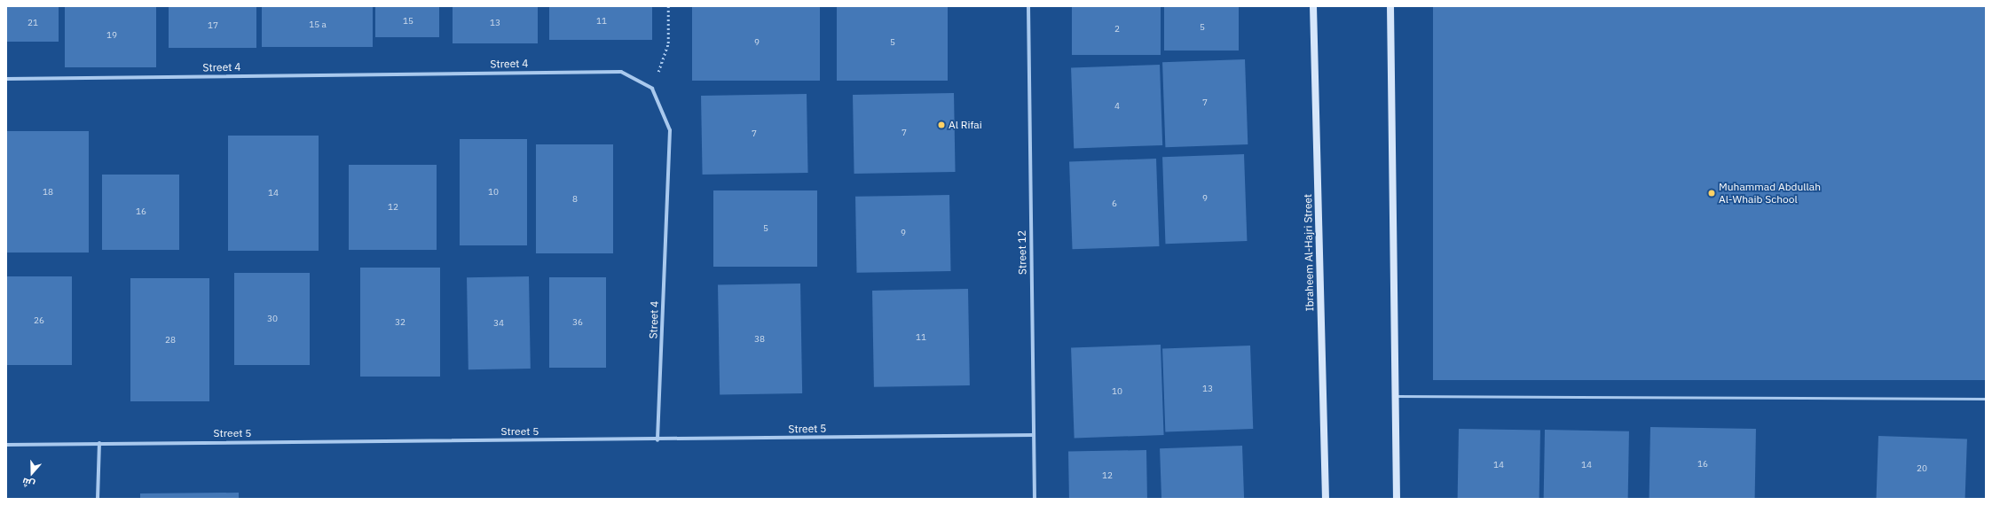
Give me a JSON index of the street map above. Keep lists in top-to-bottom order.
{
  "streets": {
    "main road": ["Ibraheem Al-Hajri Street"],
    "street": ["Street 4", "Street 12", "Street 5"]
  },
  "crossings": [
    ["Street 4", "Street 5"],
    ["Street 12", "Street 5"]
  ],
  "places": ["Al Rifai", "Muhammad Abdullah Al-Whaib School"],
  "house_numbers": [
    "15",
    "11",
    "21",
    "13",
    "15 a",
    "17",
    "5",
    "2",
    "19",
    "9",
    "5",
    "7",
    "4",
    "7",
    "7",
    "18",
    "10",
    "14",
    "9",
    "8",
    "6",
    "12",
    "16",
    "5",
    "9",
    "30",
    "26",
    "32",
    "36",
    "34",
    "11",
    "38",
    "28",
    "13",
    "10",
    "16",
    "14",
    "14",
    "20",
    "12"
  ],
  "north": "bottom"
}
